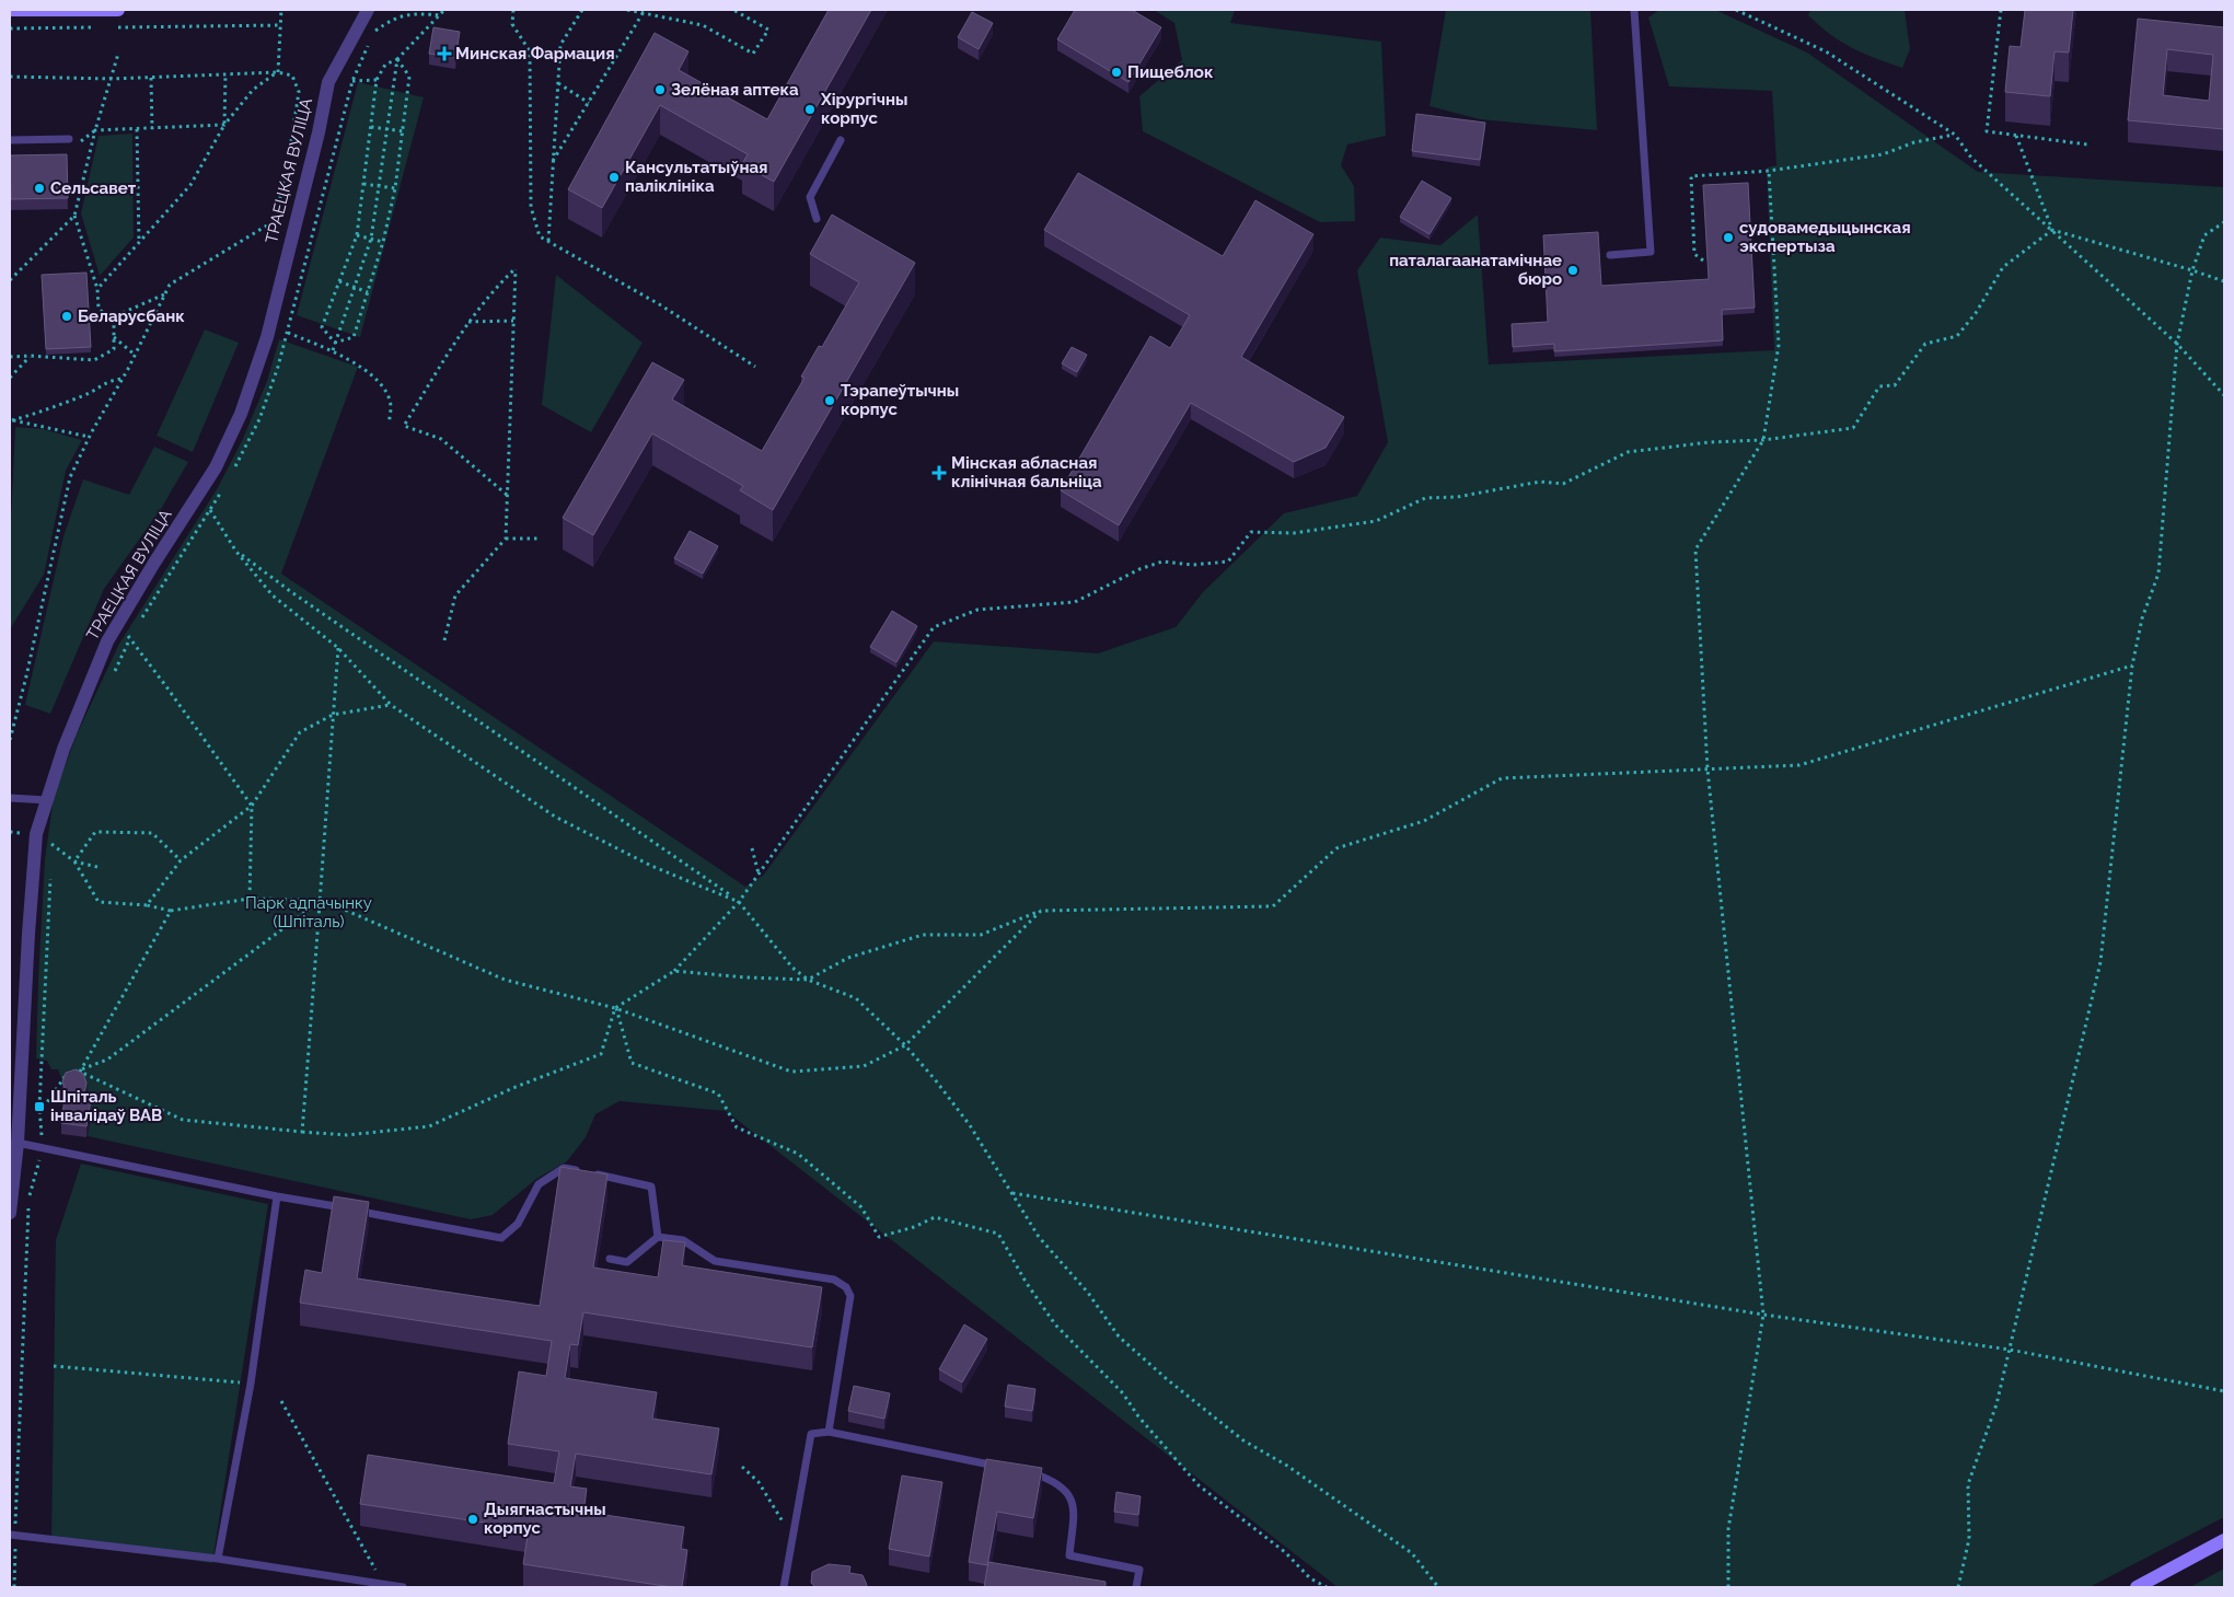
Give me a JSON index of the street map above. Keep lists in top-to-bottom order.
{
  "streets": {
    "street": ["ТРАЕЦКАЯ ВУЛІЦА"]
  },
  "parks": ["Парк адпачынку (Шпіталь)"],
  "places": {
    "health": ["Минская Фармация", "Мінская абласная клінічная бальніца"],
    "other": [
      "Пищеблок",
      "Зелёная аптека",
      "Хірургічны корпус",
      "Кансультатыўная паліклініка",
      "Сельсавет",
      "судовамедыцынская экспертыза",
      "паталагаанатамічнае бюро",
      "Беларусбанк",
      "Тэрапеўтычны корпус",
      "Дыягнастычны корпус"
    ],
    "transit": ["Шпіталь інвалідаў ВАВ"]
  }
}
